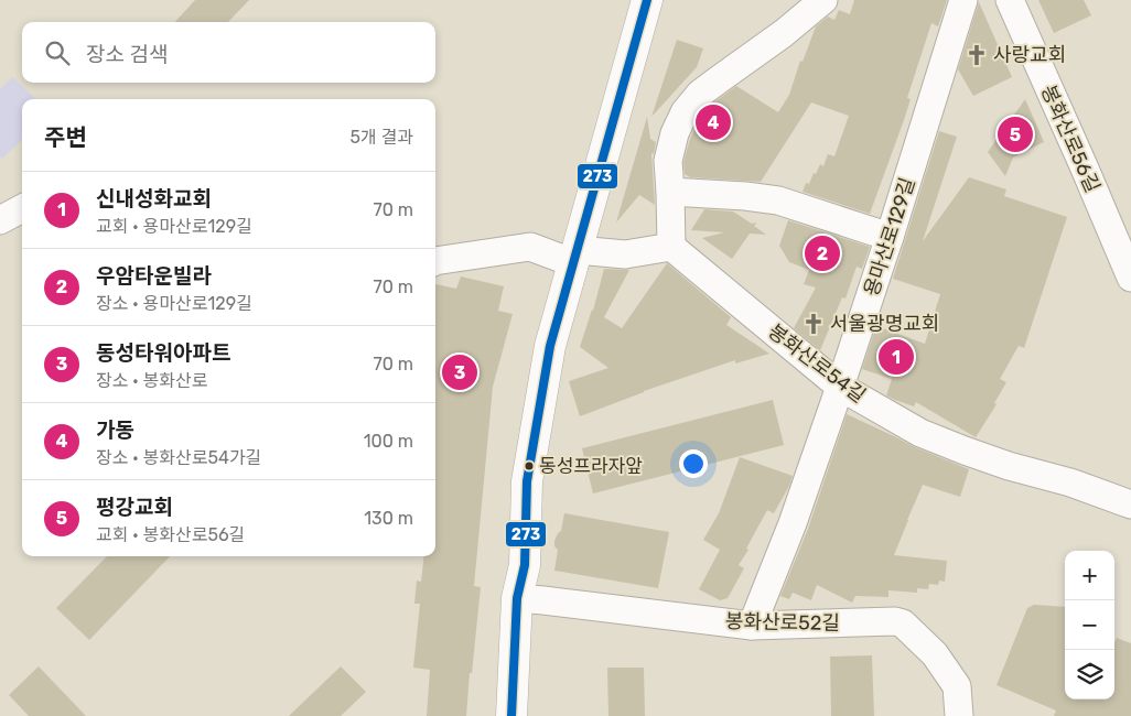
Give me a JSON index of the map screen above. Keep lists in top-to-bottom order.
{
  "streets": {
    "street": [
      "봉화산로56길",
      "용마산로129길",
      "봉화산로54길",
      "봉화산로52길"
    ]
  },
  "crossings": [
    ["용마산로129길", "봉화산로54길"],
    ["용마산로129길", "봉화산로52길"]
  ],
  "places": {
    "church": ["사랑교회", "서울광명교회"],
    "other": ["동성프라자앞"]
  },
  "lines": ["transit line 273"],
  "page": {
    "search": "장소 검색",
    "heading": ["주변", "5개 결과"],
    "pins": [
      "4",
      "5",
      "2",
      "1",
      "3"
    ],
    "list": [
      {
        "mark": "1",
        "name": "신내성화교회",
        "note": "교회 · 용마산로129길",
        "value": "70 m"
      },
      {
        "mark": "2",
        "name": "우암타운빌라",
        "note": "장소 · 용마산로129길",
        "value": "70 m"
      },
      {
        "mark": "3",
        "name": "동성타워아파트",
        "note": "장소 · 봉화산로",
        "value": "70 m"
      },
      {
        "mark": "4",
        "name": "가동",
        "note": "장소 · 봉화산로54가길",
        "value": "100 m"
      },
      {
        "mark": "5",
        "name": "평강교회",
        "note": "교회 · 봉화산로56길",
        "value": "130 m"
      }
    ],
    "map_buttons": ["+", "−"]
  }
}
